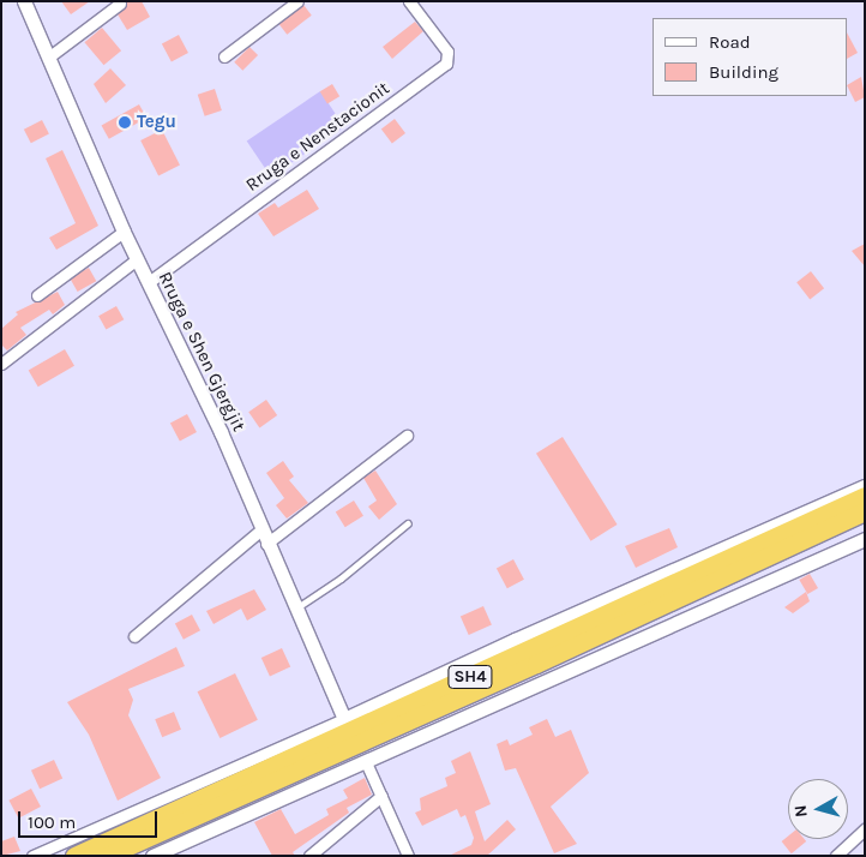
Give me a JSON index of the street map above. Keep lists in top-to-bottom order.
{
  "streets": {
    "highway": ["SH4"],
    "street": ["Rruga e Nenstacionit", "Rruga e Shen Gjergjit"]
  },
  "crossings": [
    ["Rruga e Nenstacionit", "Rruga e Shen Gjergjit"]
  ],
  "places": ["Tegu"],
  "legend": ["Road", "Building"],
  "scale_bar": "100 m",
  "north": "left"
}
